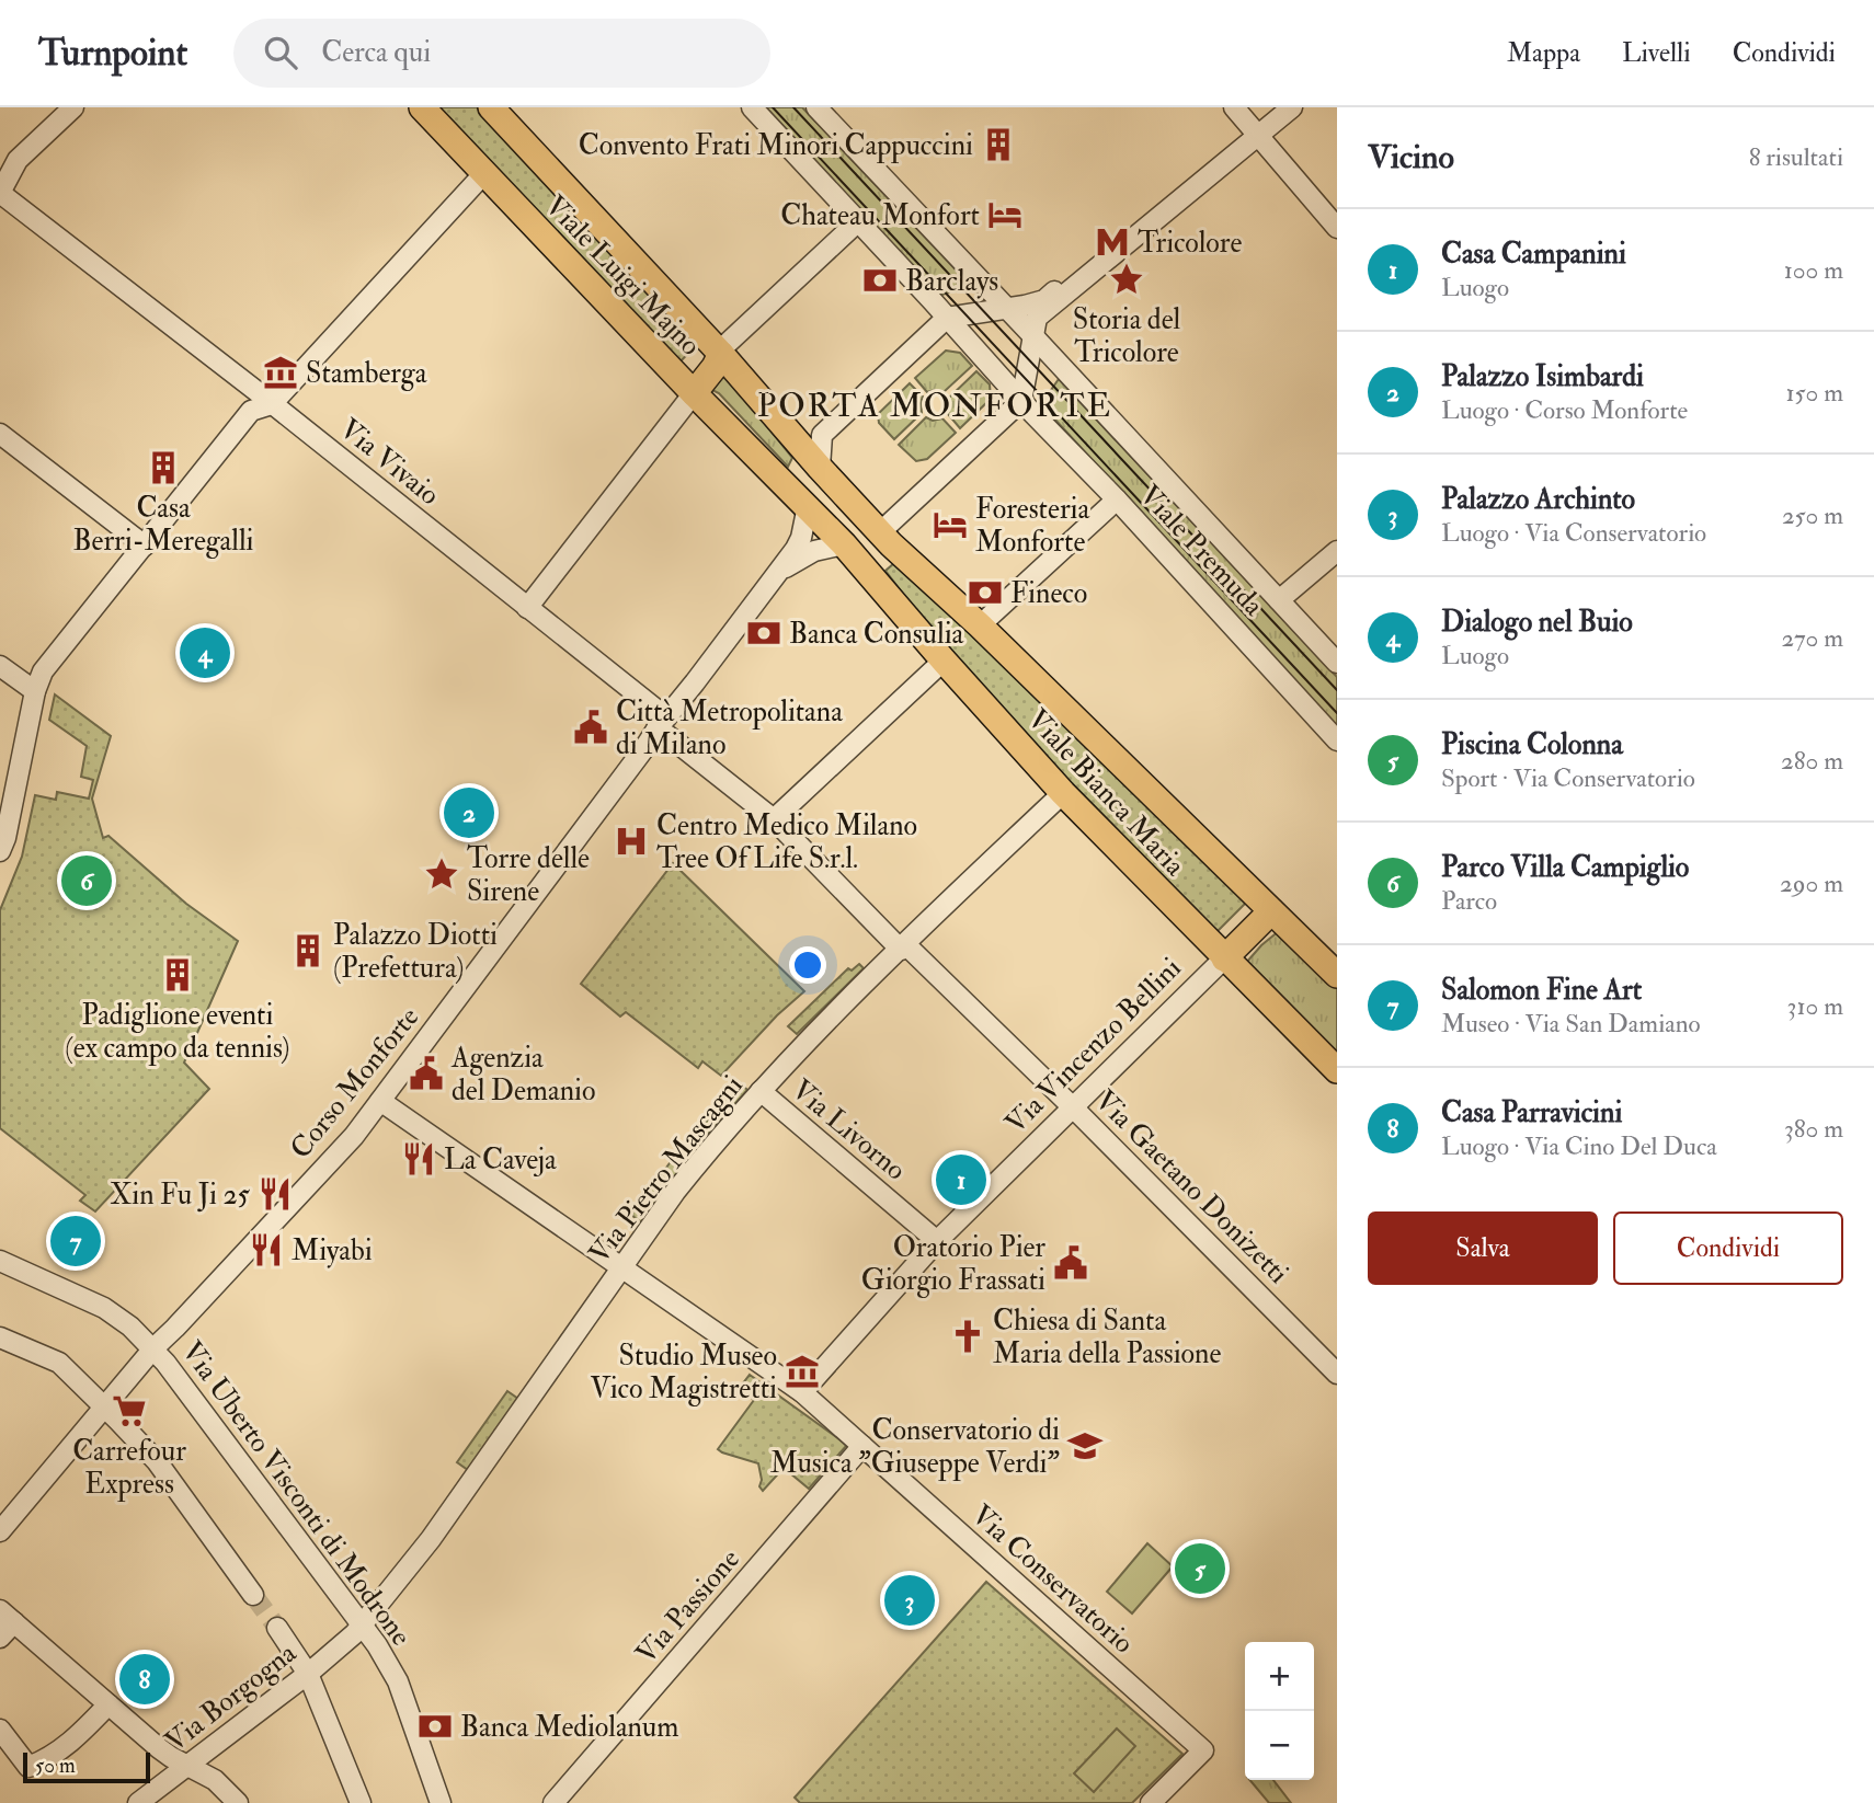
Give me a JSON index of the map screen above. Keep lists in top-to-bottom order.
{
  "streets": {
    "main road": ["Viale Luigi Majno", "Viale Bianca Maria", "Via Vincenzo Bellini"],
    "street": [
      "Via Vivaio",
      "Viale Premuda",
      "Corso Monforte",
      "Via Livorno",
      "Via Pietro Mascagni",
      "Via Gaetano Donizetti",
      "Via Uberto Visconti di Modrone",
      "Via Conservatorio",
      "Via Passione",
      "Via Borgogna"
    ]
  },
  "crossings": [
    ["Viale Luigi Majno", "Viale Bianca Maria"],
    ["Viale Luigi Majno", "Corso Monforte"],
    ["Via Vivaio", "Corso Monforte"],
    ["Via Vivaio", "Via Gaetano Donizetti"],
    ["Viale Bianca Maria", "Via Vincenzo Bellini"],
    ["Viale Bianca Maria", "Corso Monforte"],
    ["Viale Bianca Maria", "Via Pietro Mascagni"],
    ["Via Vincenzo Bellini", "Via Livorno"],
    ["Via Vincenzo Bellini", "Via Gaetano Donizetti"],
    ["Via Vincenzo Bellini", "Via Conservatorio"],
    ["Corso Monforte", "Via Gaetano Donizetti"],
    ["Corso Monforte", "Via Uberto Visconti di Modrone"],
    ["Corso Monforte", "Via Conservatorio"],
    ["Via Livorno", "Via Pietro Mascagni"],
    ["Via Pietro Mascagni", "Via Gaetano Donizetti"],
    ["Via Pietro Mascagni", "Via Uberto Visconti di Modrone"],
    ["Via Pietro Mascagni", "Via Conservatorio"],
    ["Via Pietro Mascagni", "Via Borgogna"],
    ["Via Uberto Visconti di Modrone", "Via Borgogna"],
    ["Via Conservatorio", "Via Passione"]
  ],
  "districts": ["PORTA MONFORTE"],
  "places": {
    "building": [
      "Convento Frati Minori Cappuccini",
      "Casa Berri-Meregalli",
      "Palazzo Diotti (Prefettura)",
      "Padiglione eventi (ex campo da tennis)"
    ],
    "hotel": ["Chateau Monfort", "Foresteria Monforte"],
    "metro station": ["Tricolore"],
    "place": ["Storia del Tricolore", "Torre delle Sirene"],
    "bank": [
      "Barclays",
      "Fineco",
      "Banca Consulia",
      "Banca Mediolanum"
    ],
    "museum": ["Stamberga", "Studio Museo Vico Magistretti"],
    "public building": ["Città Metropolitana di Milano", "Agenzia del Demanio", "Oratorio Pier Giorgio Frassati"],
    "hospital": ["Centro Medico Milano Tree Of Life S.r.l."],
    "restaurant": ["La Caveja", "Xin Fu Ji 25", "Miyabi"],
    "church": ["Chiesa di Santa Maria della Passione"],
    "supermarket": ["Carrefour Express"],
    "school or university": ["Conservatorio di Musica \"Giuseppe Verdi\""]
  },
  "scale_bar": "50 m",
  "page": {
    "header": "Turnpoint",
    "search": "Cerca qui",
    "nav": ["Mappa", "Livelli", "Condividi"],
    "heading": ["Vicino", "8 risultati"],
    "list": [
      {
        "mark": "1",
        "name": "Casa Campanini",
        "note": "Luogo",
        "value": "100 m"
      },
      {
        "mark": "2",
        "name": "Palazzo Isimbardi",
        "note": "Luogo · Corso Monforte",
        "value": "150 m"
      },
      {
        "mark": "3",
        "name": "Palazzo Archinto",
        "note": "Luogo · Via Conservatorio",
        "value": "250 m"
      },
      {
        "mark": "4",
        "name": "Dialogo nel Buio",
        "note": "Luogo",
        "value": "270 m"
      },
      {
        "mark": "5",
        "name": "Piscina Colonna",
        "note": "Sport · Via Conservatorio",
        "value": "280 m"
      },
      {
        "mark": "6",
        "name": "Parco Villa Campiglio",
        "note": "Parco",
        "value": "290 m"
      },
      {
        "mark": "7",
        "name": "Salomon Fine Art",
        "note": "Museo · Via San Damiano",
        "value": "310 m"
      },
      {
        "mark": "8",
        "name": "Casa Parravicini",
        "note": "Luogo · Via Cino Del Duca",
        "value": "380 m"
      }
    ],
    "pins": [
      "4",
      "2",
      "6",
      "1",
      "7",
      "5",
      "3",
      "8"
    ],
    "buttons": ["Salva", "Condividi"],
    "map_buttons": ["+", "−"],
    "scale": "50 m"
  }
}
